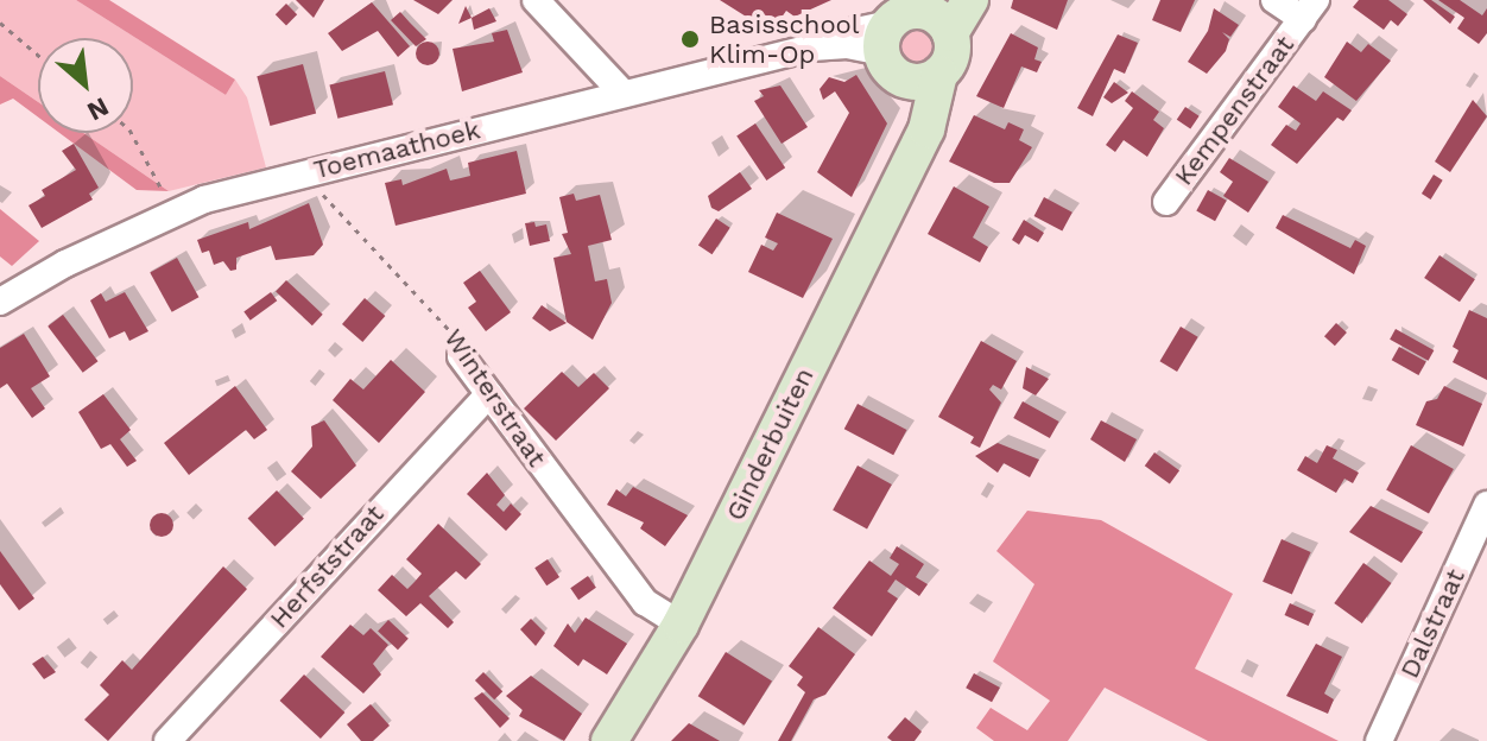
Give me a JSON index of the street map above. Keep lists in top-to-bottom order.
{
  "streets": {
    "main road": ["Ginderbuiten"],
    "street": [
      "Kempenstraat",
      "Toemaathoek",
      "Winterstraat",
      "Herfststraat",
      "Dalstraat"
    ]
  },
  "crossings": [
    ["Toemaathoek", "Winterstraat"],
    ["Toemaathoek", "Ginderbuiten"],
    ["Winterstraat", "Ginderbuiten"],
    ["Winterstraat", "Herfststraat"]
  ],
  "places": ["Basisschool Klim-Op"],
  "north": "bottom right"
}
